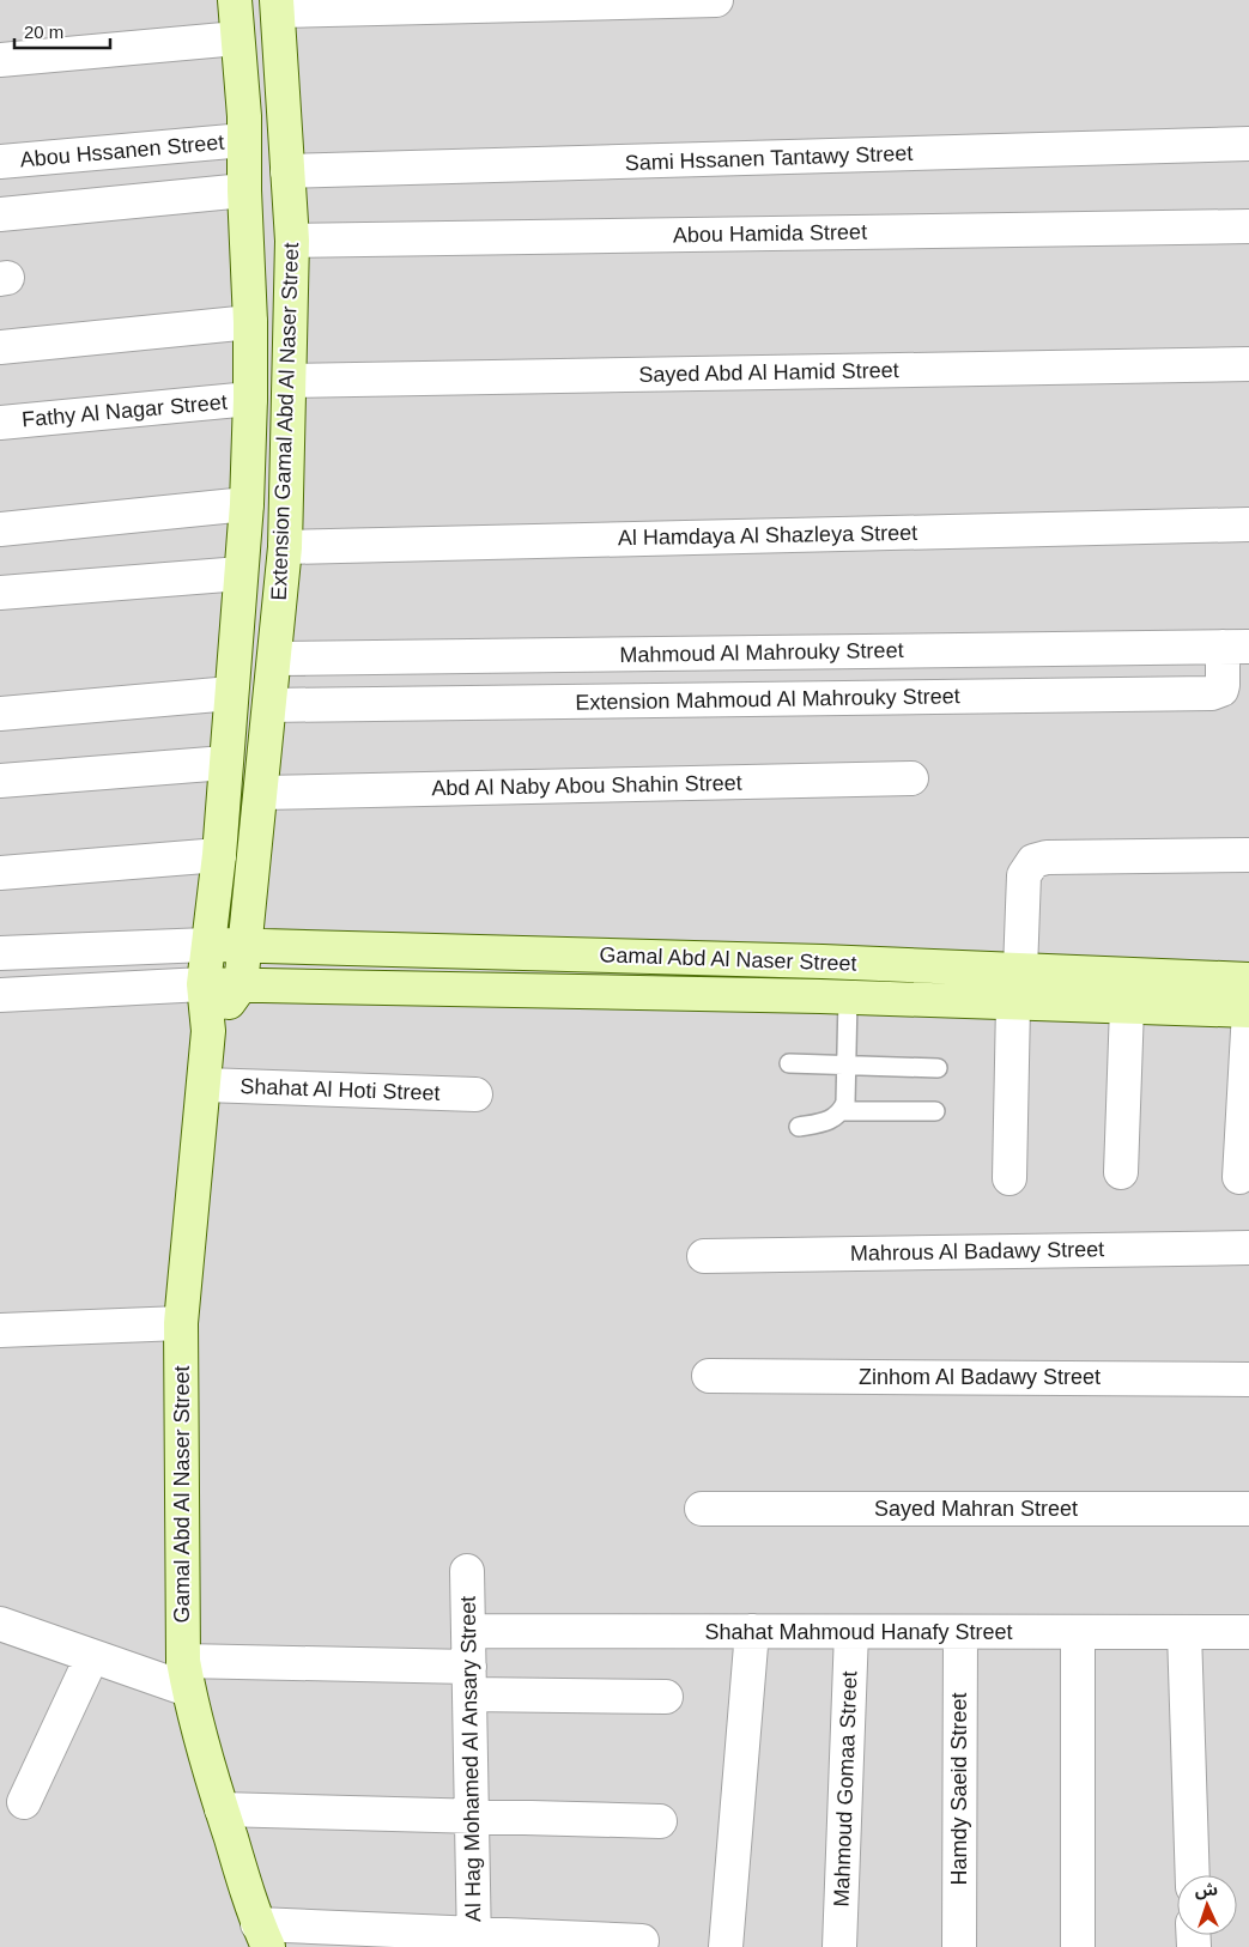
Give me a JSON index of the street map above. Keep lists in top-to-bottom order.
{
  "streets": {
    "street": [
      "Abou Hssanen Street",
      "Sami Hssanen Tantawy Street",
      "Abou Hamida Street",
      "Sayed Abd Al Hamid Street",
      "Fathy Al Nagar Street",
      "Extension Gamal Abd Al Naser Street",
      "Al Hamdaya Al Shazleya Street",
      "Mahmoud Al Mahrouky Street",
      "Extension Mahmoud Al Mahrouky Street",
      "Abd Al Naby Abou Shahin Street",
      "Gamal Abd Al Naser Street",
      "Shahat Al Hoti Street",
      "Mahrous Al Badawy Street",
      "Zinhom Al Badawy Street",
      "Sayed Mahran Street",
      "Shahat Mahmoud Hanafy Street",
      "Al Hag Mohamed Al Ansary Street",
      "Mahmoud Gomaa Street",
      "Hamdy Saeid Street"
    ]
  },
  "crossings": [
    ["Abou Hssanen Street", "Extension Gamal Abd Al Naser Street"],
    ["Sami Hssanen Tantawy Street", "Extension Gamal Abd Al Naser Street"],
    ["Abou Hamida Street", "Extension Gamal Abd Al Naser Street"],
    ["Sayed Abd Al Hamid Street", "Extension Gamal Abd Al Naser Street"],
    ["Fathy Al Nagar Street", "Extension Gamal Abd Al Naser Street"],
    ["Extension Gamal Abd Al Naser Street", "Al Hamdaya Al Shazleya Street"],
    ["Extension Gamal Abd Al Naser Street", "Mahmoud Al Mahrouky Street"],
    ["Extension Gamal Abd Al Naser Street", "Extension Mahmoud Al Mahrouky Street"],
    ["Extension Gamal Abd Al Naser Street", "Abd Al Naby Abou Shahin Street"],
    ["Extension Gamal Abd Al Naser Street", "Gamal Abd Al Naser Street"],
    ["Mahmoud Al Mahrouky Street", "Extension Mahmoud Al Mahrouky Street"],
    ["Gamal Abd Al Naser Street", "Shahat Al Hoti Street"],
    ["Shahat Mahmoud Hanafy Street", "Al Hag Mohamed Al Ansary Street"],
    ["Shahat Mahmoud Hanafy Street", "Mahmoud Gomaa Street"],
    ["Shahat Mahmoud Hanafy Street", "Hamdy Saeid Street"]
  ],
  "scale_bar": "20 m",
  "north": "top"
}
